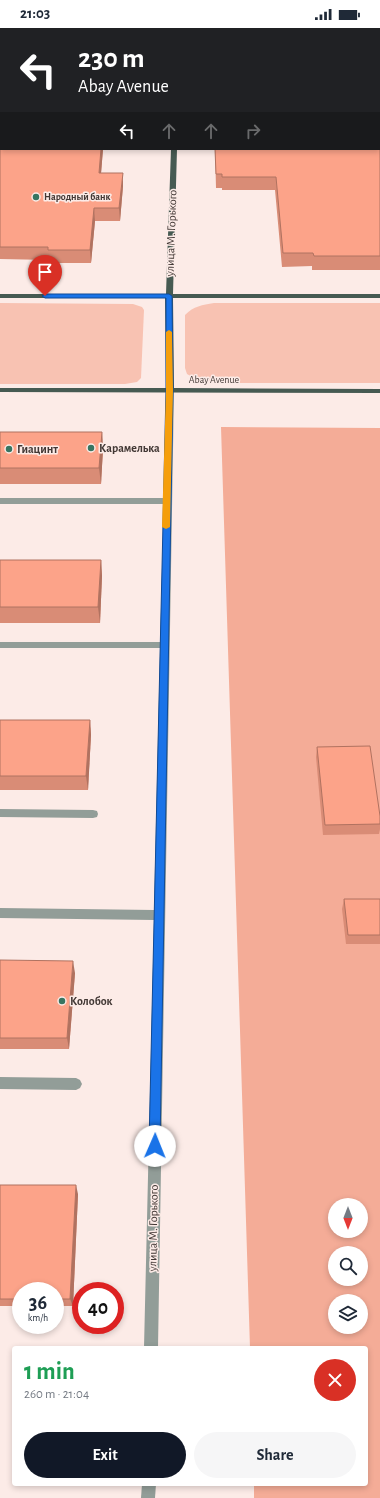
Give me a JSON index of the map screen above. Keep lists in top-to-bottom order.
{
  "streets": {
    "main road": ["улица М. Горького", "Abay Avenue"]
  },
  "crossings": [
    ["улица М. Горького", "Abay Avenue"]
  ],
  "places": [
    "Народный банк",
    "Карамелька",
    "Гиацинт",
    "Колобок"
  ],
  "north": "bottom",
  "page": {
    "status": "21:03",
    "turn": ["230 m", "Abay Avenue"],
    "speed": "36 km/h",
    "limit": "40",
    "heading": ["1 min", "260 m · 21:04"],
    "buttons": ["Exit", "Share"]
  }
}
